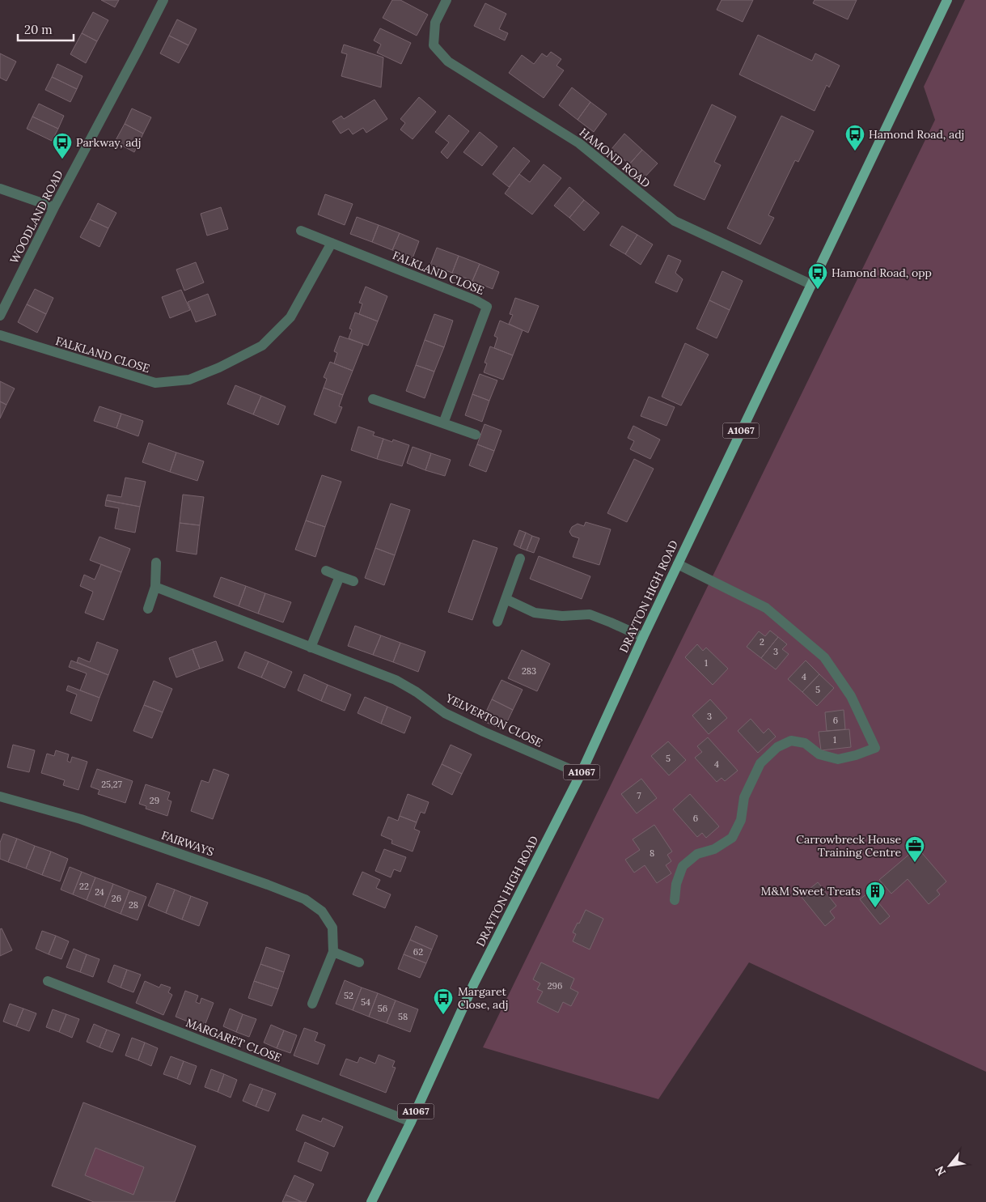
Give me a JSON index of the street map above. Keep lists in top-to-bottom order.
{
  "streets": {
    "main road": ["A1067", "DRAYTON HIGH ROAD"],
    "street": [
      "HAMOND ROAD",
      "WOODLAND ROAD",
      "FALKLAND CLOSE",
      "YELVERTON CLOSE",
      "FAIRWAYS",
      "MARGARET CLOSE"
    ]
  },
  "crossings": [
    ["HAMOND ROAD", "DRAYTON HIGH ROAD"],
    ["DRAYTON HIGH ROAD", "YELVERTON CLOSE"],
    ["DRAYTON HIGH ROAD", "MARGARET CLOSE"]
  ],
  "places": {
    "bus stop": [
      "Hamond Road, adj",
      "Parkway, adj",
      "Hamond Road, opp",
      "Margaret Close, adj"
    ],
    "office": ["Carrowbreck House Training Centre"],
    "building": ["M&M Sweet Treats"]
  },
  "house_numbers": [
    "2",
    "3",
    "1",
    "283",
    "4",
    "5",
    "3",
    "6",
    "1",
    "5",
    "4",
    "25,27",
    "7",
    "29",
    "6",
    "8",
    "22",
    "24",
    "26",
    "28",
    "62",
    "296",
    "52",
    "54",
    "56",
    "58"
  ],
  "scale_bar": "20 m",
  "north": "bottom left"
}
